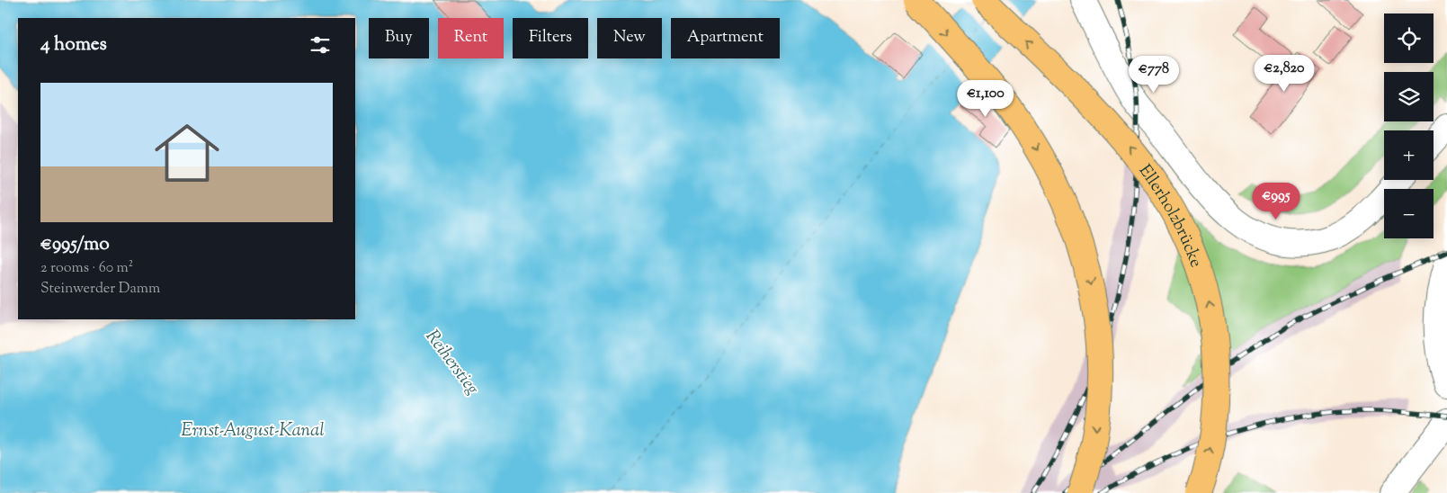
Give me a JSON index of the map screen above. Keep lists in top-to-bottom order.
{
  "streets": {
    "main road": ["Ellerholzbrücke"]
  },
  "water": ["Reiherstieg", "Ernst-August-Kanal"],
  "page": {
    "map_buttons": ["+", "−"],
    "chip": [
      "Buy",
      "Rent",
      "Filters",
      "New",
      "Apartment"
    ],
    "heading": "4 homes",
    "price": [
      "€2,820",
      "€778",
      "€1,100",
      "€995"
    ],
    "list": [
      {
        "name": "€995/mo",
        "note": "2 rooms · 60 m² · Steinwerder Damm"
      }
    ]
  }
}
